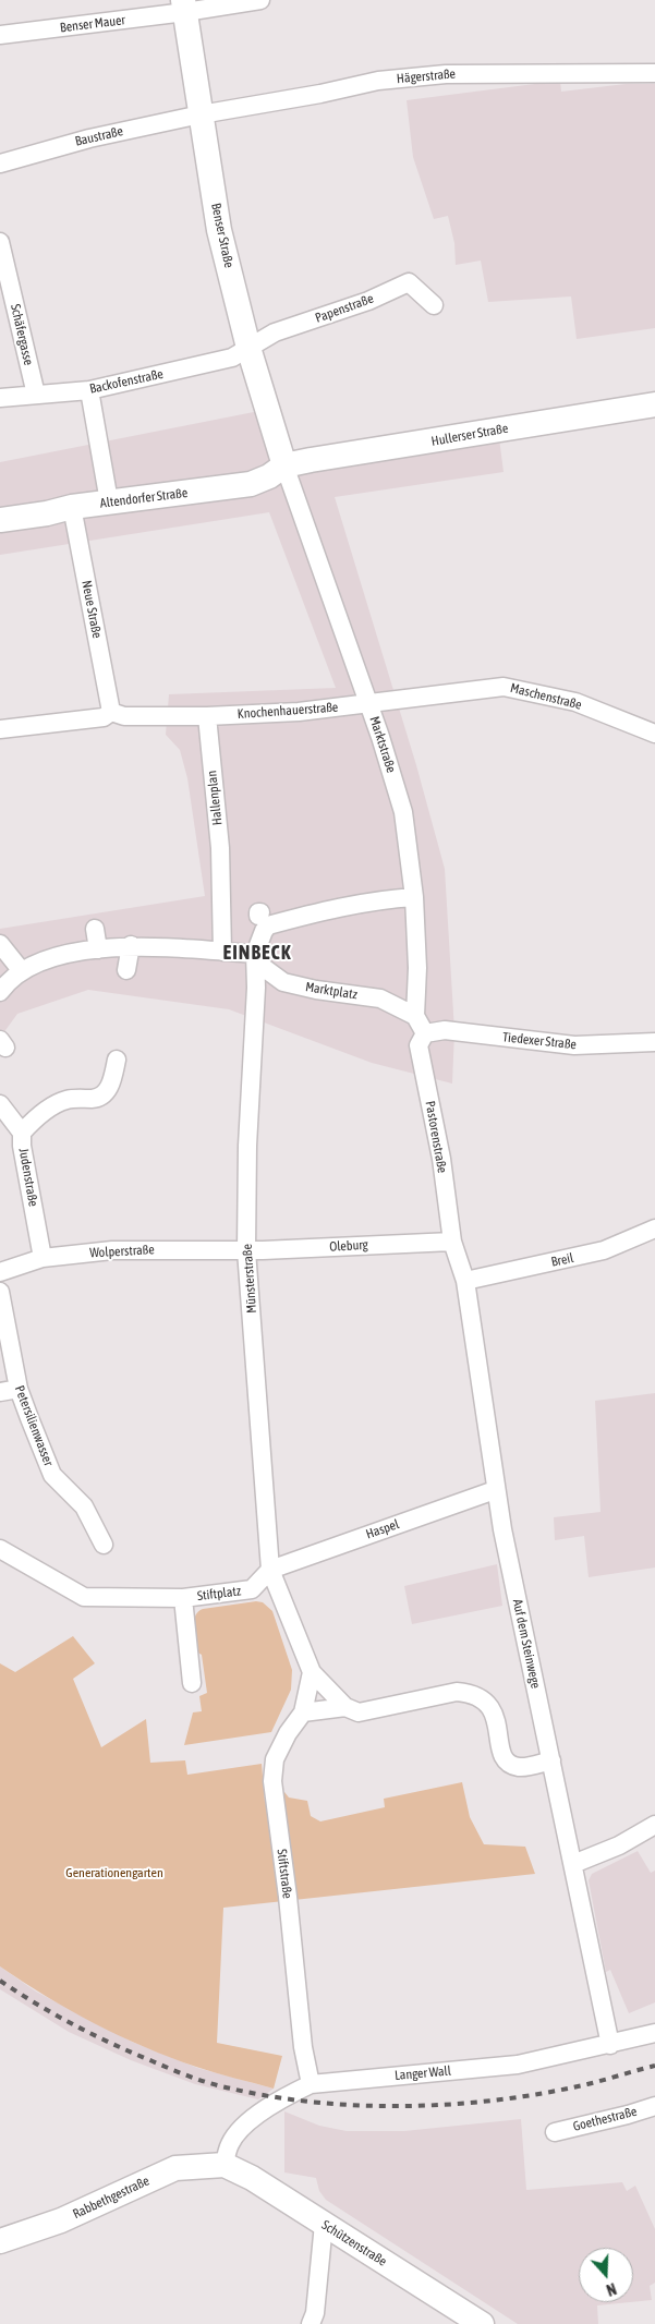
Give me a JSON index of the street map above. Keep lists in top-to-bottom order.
{
  "streets": {
    "main road": [
      "Benser Straße",
      "Hullerser Straße",
      "Altendorfer Straße",
      "Rabbethgestraße",
      "Schützenstraße"
    ],
    "street": [
      "Benser Mauer",
      "Hägerstraße",
      "Baustraße",
      "Papenstraße",
      "Schäfergasse",
      "Backofenstraße",
      "Neue Straße",
      "Maschenstraße",
      "Knochenhauerstraße",
      "Marktstraße",
      "Hallenplan",
      "Marktplatz",
      "Tiedexer Straße",
      "Pastorenstraße",
      "Judenstraße",
      "Oleburg",
      "Wolperstraße",
      "Breil",
      "Münsterstraße",
      "Petersilienwasser",
      "Haspel",
      "Stiftplatz",
      "Auf dem Steinwege",
      "Stiftstraße",
      "Langer Wall",
      "Goethestraße"
    ]
  },
  "crossings": [
    ["Benser Mauer", "Benser Straße"],
    ["Hägerstraße", "Baustraße"],
    ["Hägerstraße", "Benser Straße"],
    ["Baustraße", "Benser Straße"],
    ["Benser Straße", "Papenstraße"],
    ["Benser Straße", "Backofenstraße"],
    ["Benser Straße", "Hullerser Straße"],
    ["Benser Straße", "Altendorfer Straße"],
    ["Benser Straße", "Marktstraße"],
    ["Papenstraße", "Backofenstraße"],
    ["Schäfergasse", "Backofenstraße"],
    ["Hullerser Straße", "Altendorfer Straße"],
    ["Hullerser Straße", "Marktstraße"],
    ["Altendorfer Straße", "Neue Straße"],
    ["Altendorfer Straße", "Marktstraße"],
    ["Maschenstraße", "Knochenhauerstraße"],
    ["Maschenstraße", "Marktstraße"],
    ["Knochenhauerstraße", "Marktstraße"],
    ["Knochenhauerstraße", "Hallenplan"],
    ["Marktstraße", "Marktplatz"],
    ["Marktplatz", "Münsterstraße"],
    ["Tiedexer Straße", "Pastorenstraße"],
    ["Pastorenstraße", "Oleburg"],
    ["Pastorenstraße", "Auf dem Steinwege"],
    ["Judenstraße", "Wolperstraße"],
    ["Oleburg", "Wolperstraße"],
    ["Oleburg", "Münsterstraße"],
    ["Oleburg", "Auf dem Steinwege"],
    ["Wolperstraße", "Münsterstraße"],
    ["Breil", "Auf dem Steinwege"],
    ["Münsterstraße", "Haspel"],
    ["Münsterstraße", "Stiftplatz"],
    ["Haspel", "Stiftplatz"],
    ["Haspel", "Auf dem Steinwege"],
    ["Auf dem Steinwege", "Langer Wall"],
    ["Stiftstraße", "Langer Wall"],
    ["Langer Wall", "Rabbethgestraße"],
    ["Langer Wall", "Schützenstraße"],
    ["Rabbethgestraße", "Schützenstraße"]
  ],
  "districts": ["EINBECK"],
  "parks": ["Generationengarten"],
  "north": "bottom"
}
